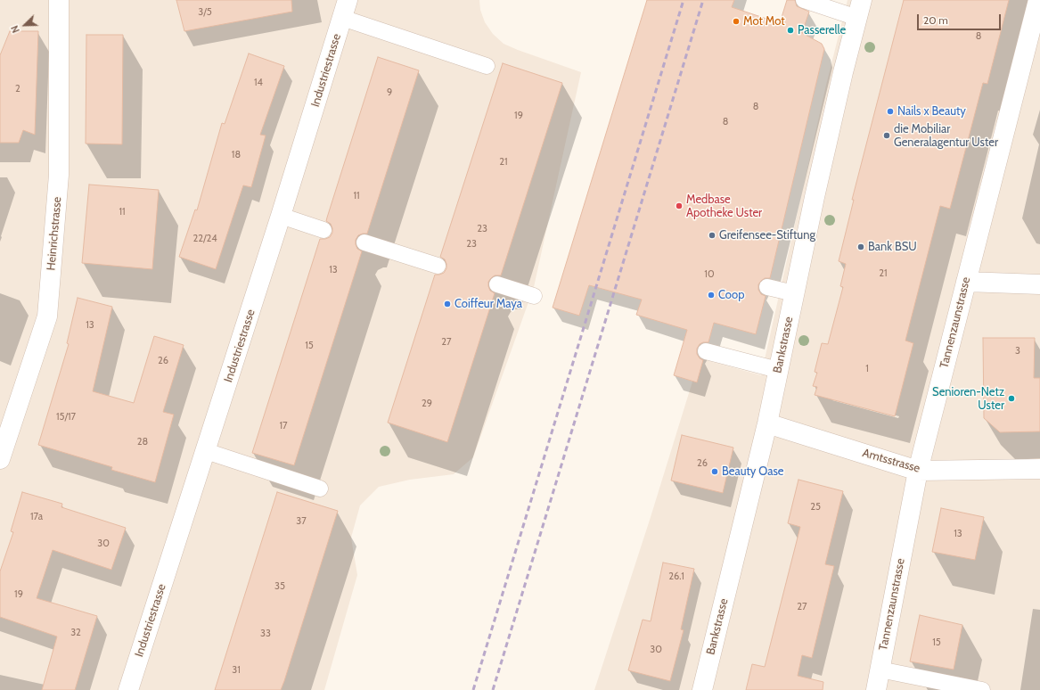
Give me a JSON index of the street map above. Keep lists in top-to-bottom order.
{
  "streets": {
    "street": [
      "Industriestrasse",
      "Heinrichstrasse",
      "Tannenzaunstrasse",
      "Bankstrasse",
      "Amtsstrasse"
    ]
  },
  "crossings": [
    ["Tannenzaunstrasse", "Amtsstrasse"],
    ["Bankstrasse", "Amtsstrasse"]
  ],
  "places": [
    "Mot Mot",
    "Passerelle",
    "Nails x Beauty",
    "die Mobiliar Generalagentur Uster",
    "Medbase Apotheke Uster",
    "Greifensee-Stiftung",
    "Bank BSU",
    "Coop",
    "Coiffeur Maya",
    "Senioren-Netz Uster",
    "Beauty Oase"
  ],
  "house_numbers": [
    "3/5",
    "8",
    "14",
    "2",
    "9",
    "8",
    "19",
    "8",
    "18",
    "21",
    "11",
    "11",
    "23",
    "22/24",
    "23",
    "13",
    "21",
    "10",
    "13",
    "27",
    "15",
    "3",
    "26",
    "1",
    "29",
    "15/17",
    "17",
    "28",
    "26",
    "25",
    "17a",
    "37",
    "13",
    "30",
    "26.1",
    "35",
    "19",
    "27",
    "32",
    "33",
    "15",
    "30",
    "31"
  ],
  "scale_bar": "20 m",
  "north": "bottom left"
}
